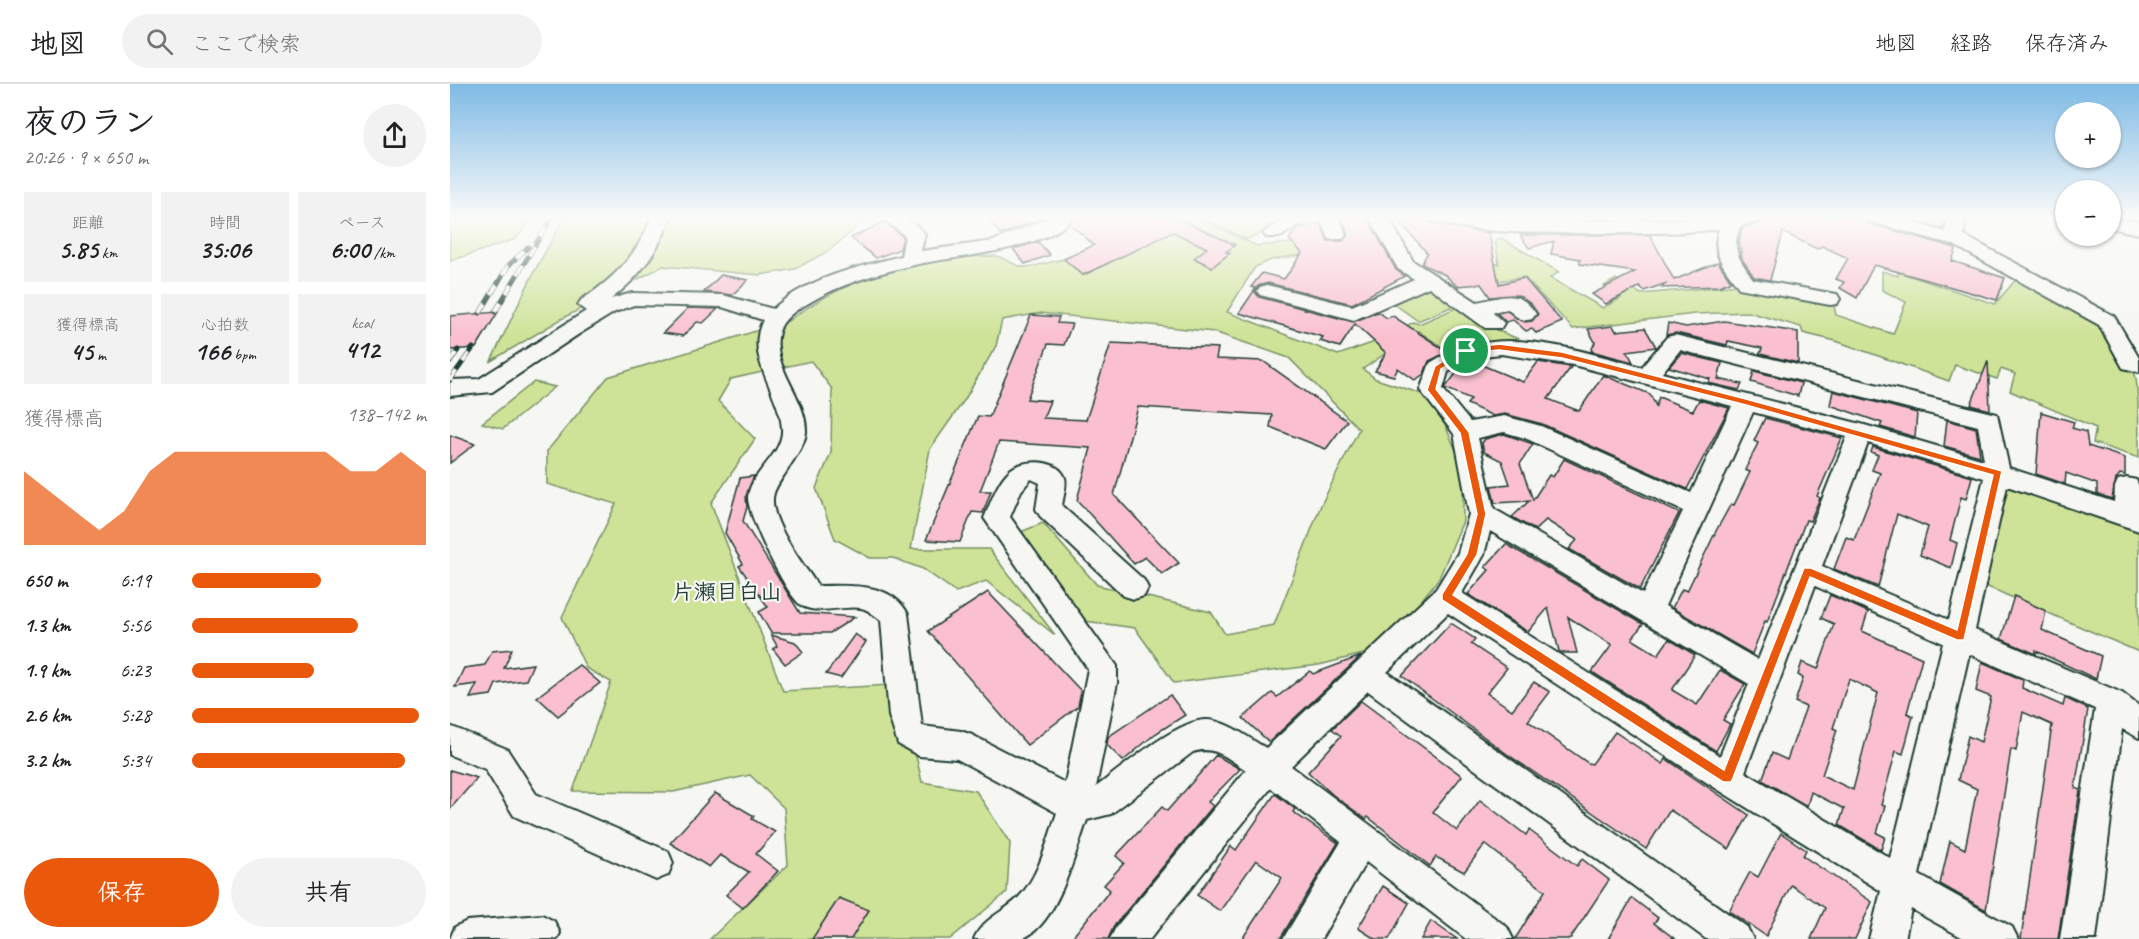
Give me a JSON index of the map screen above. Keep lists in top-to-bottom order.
{
  "districts": ["片瀬目白山"],
  "page": {
    "header": "地図",
    "search": "ここで検索",
    "nav": ["地図", "経路", "保存済み"],
    "heading": ["夜のラン", "20:26 · 9 × 650 m"],
    "map_buttons": ["+", "−"],
    "stats": [
      ["距離", "5.85 km"],
      ["時間", "35:06"],
      ["ペース", "6:00 /km"],
      ["獲得標高", "45 m"],
      ["心拍数", "166 bpm"],
      ["kcal", "412"]
    ],
    "chart": ["獲得標高", "138–142 m"],
    "list": [
      {
        "name": "650 m",
        "note": "6:19"
      },
      {
        "name": "1.3 km",
        "note": "5:56"
      },
      {
        "name": "1.9 km",
        "note": "6:23"
      },
      {
        "name": "2.6 km",
        "note": "5:28"
      },
      {
        "name": "3.2 km",
        "note": "5:34"
      }
    ],
    "buttons": ["保存", "共有"]
  }
}
